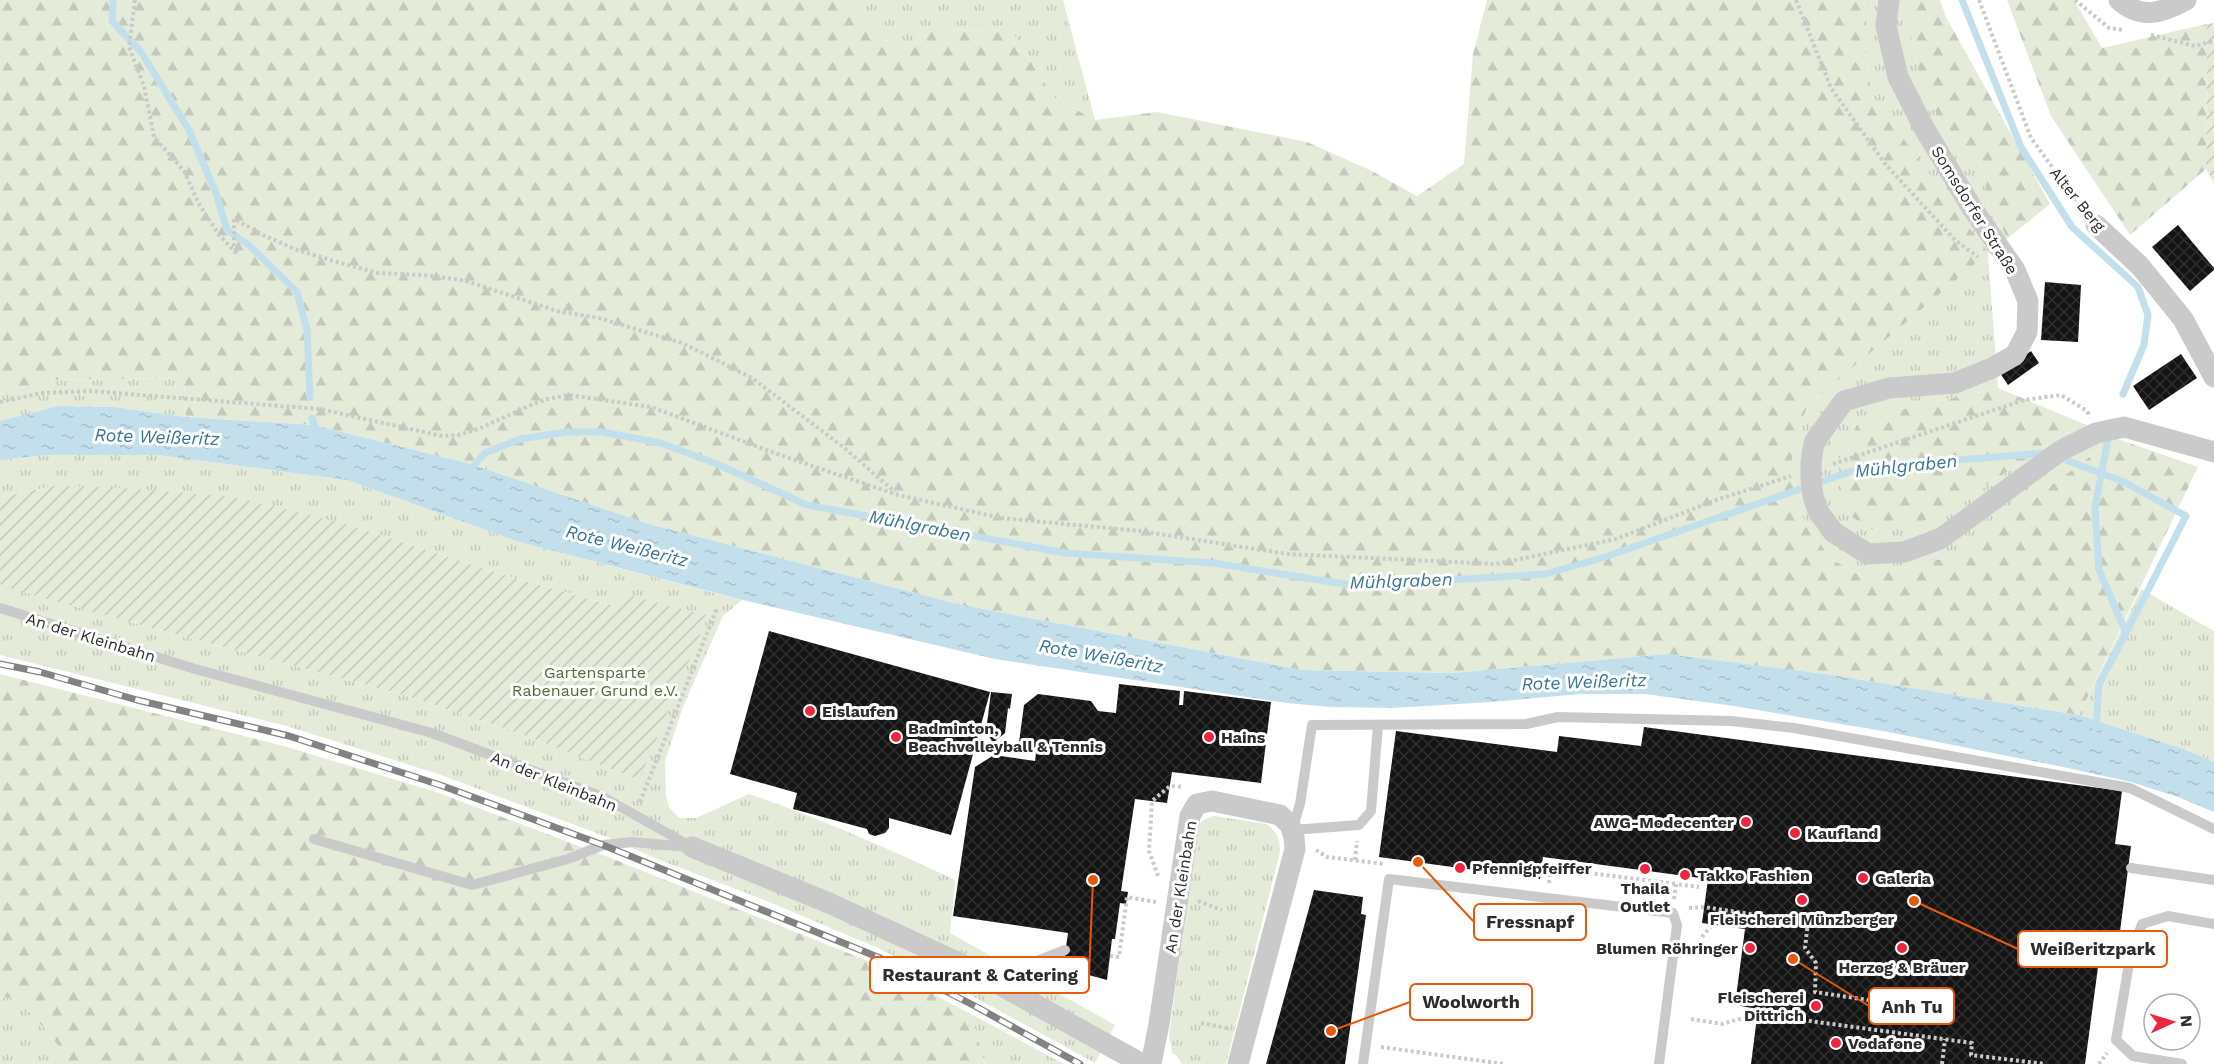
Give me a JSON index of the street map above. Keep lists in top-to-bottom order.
{
  "streets": {
    "street": ["Alter Berg", "Somsdorfer Straße", "An der Kleinbahn"]
  },
  "water": ["Rote Weißeritz", "Mühlgraben"],
  "parks": ["Gartensparte Rabenauer Grund e.V."],
  "places": [
    "Eislaufen",
    "Badminton, Beachvolleyball & Tennis",
    "Hains",
    "AWG-Modecenter",
    "Kaufland",
    "Fressnapf",
    "Pfennigpfeiffer",
    "Thaila Outlet",
    "Takko Fashion",
    "Galeria",
    "Restaurant & Catering",
    "Fleischerei Münzberger",
    "Weißeritzpark",
    "Blumen Röhringer",
    "Herzog & Bräuer",
    "Anh Tu",
    "Fleischerei Dittrich",
    "Woolworth",
    "Vodafone"
  ],
  "north": "right"
}
